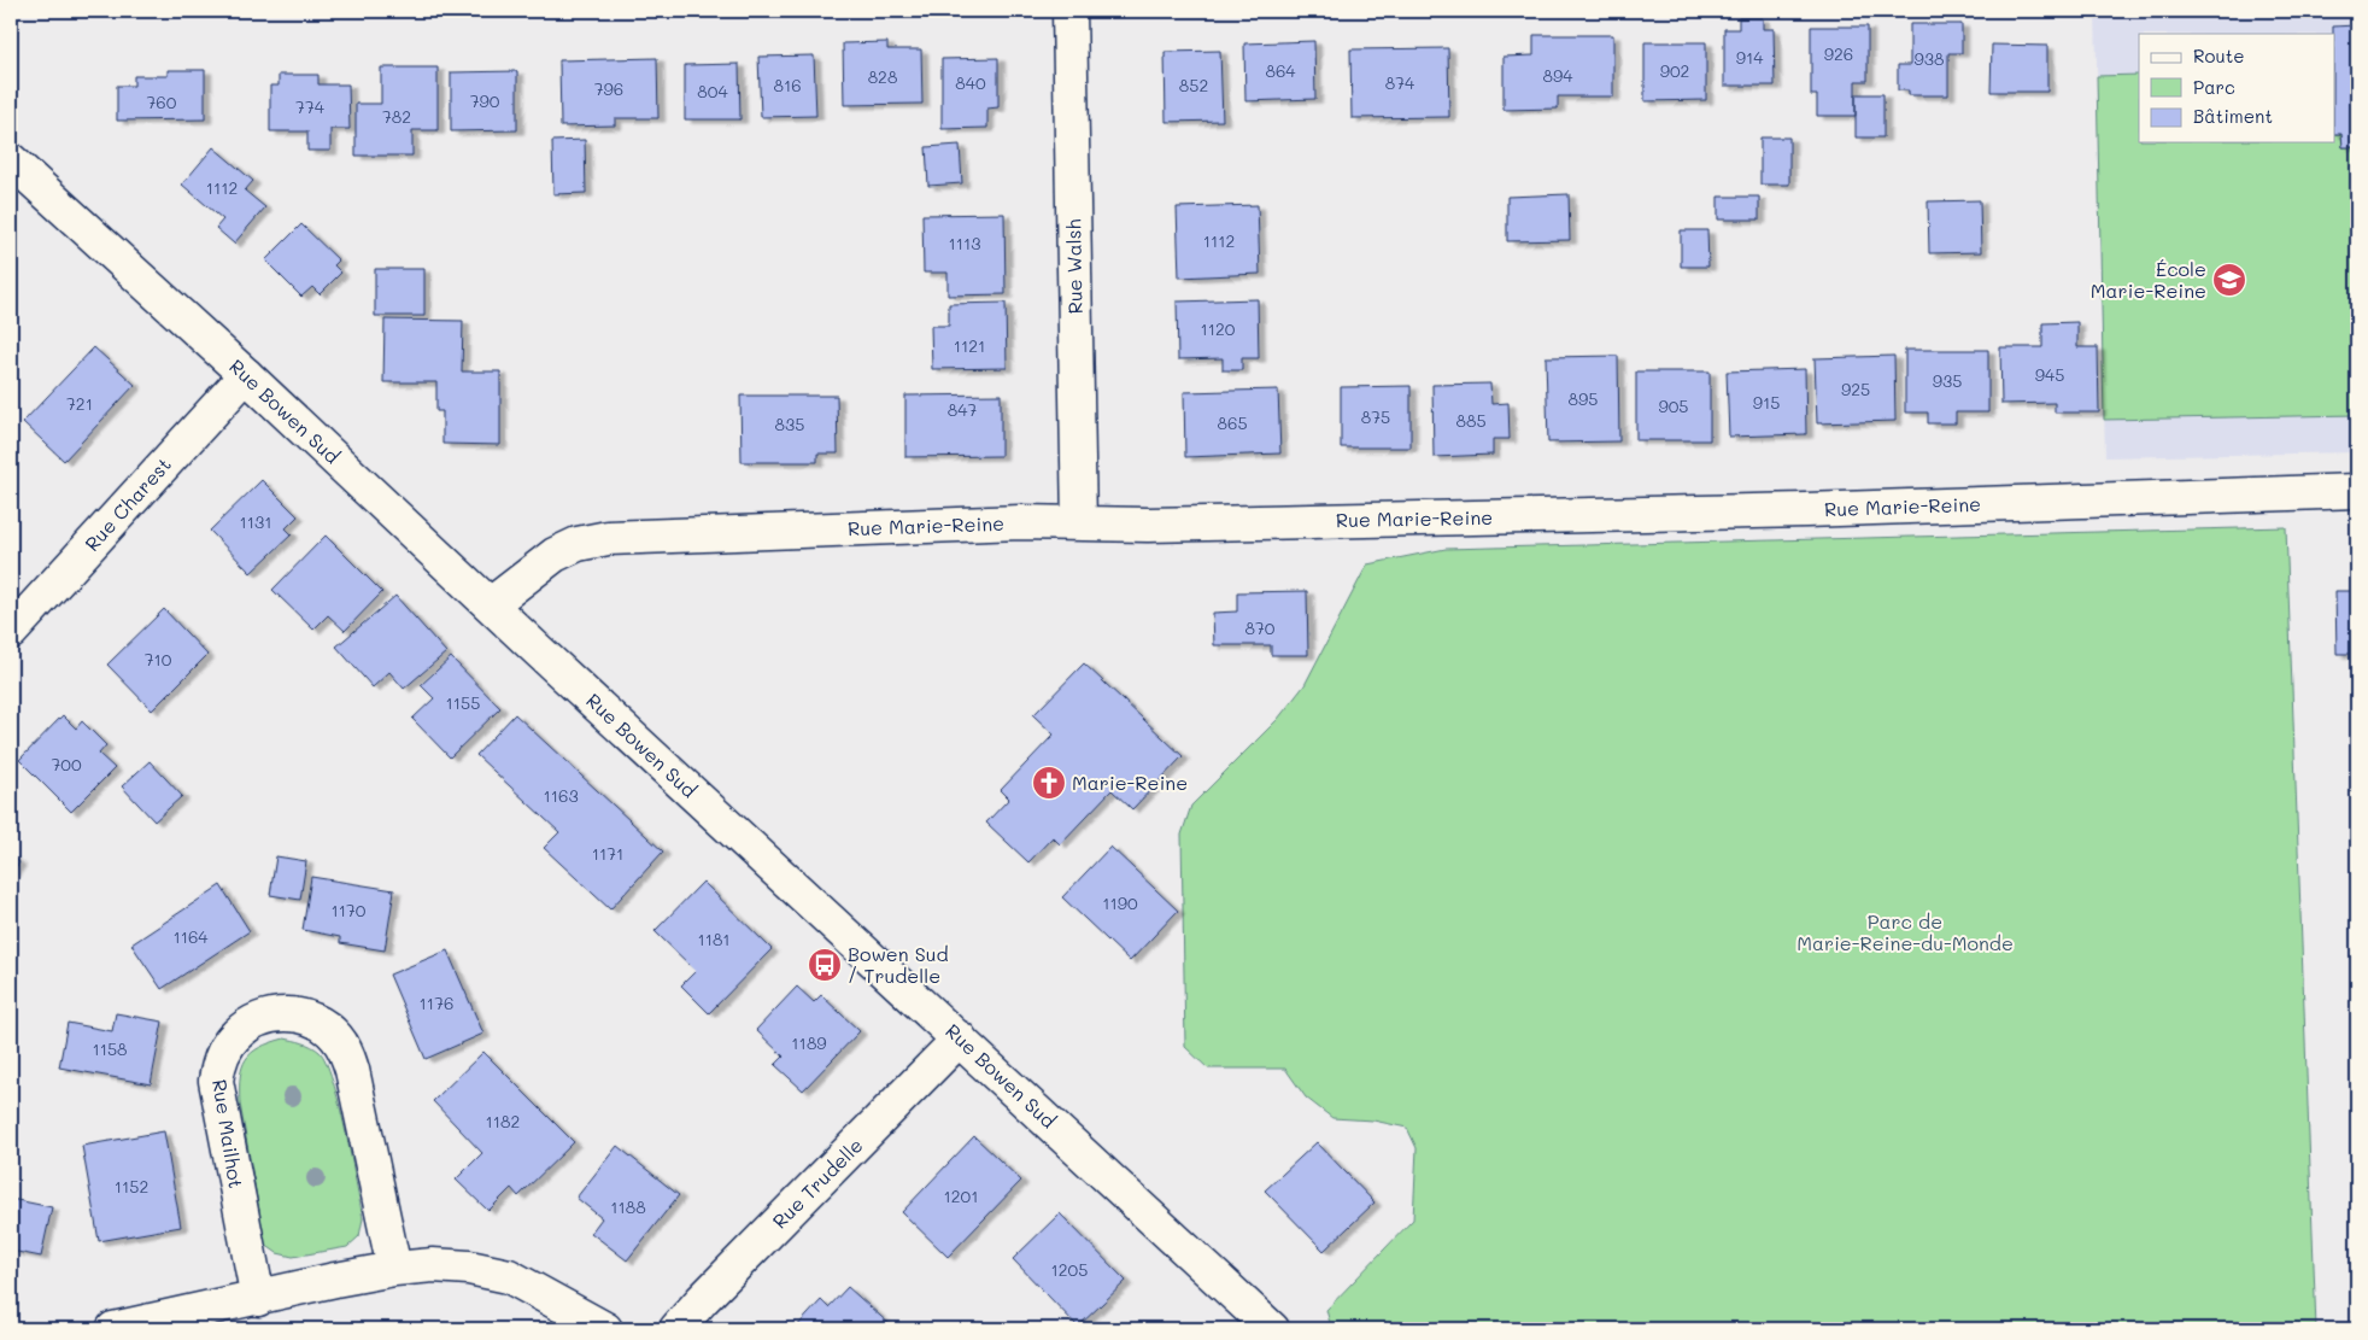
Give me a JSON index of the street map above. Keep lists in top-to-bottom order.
{
  "streets": {
    "street": [
      "Rue Walsh",
      "Rue Bowen Sud",
      "Rue Charest",
      "Rue Marie-Reine",
      "Rue Mailhot",
      "Rue Trudelle"
    ]
  },
  "crossings": [
    ["Rue Walsh", "Rue Marie-Reine"],
    ["Rue Bowen Sud", "Rue Charest"],
    ["Rue Bowen Sud", "Rue Marie-Reine"],
    ["Rue Bowen Sud", "Rue Trudelle"]
  ],
  "parks": ["Parc de Marie-Reine-du-Monde"],
  "places": {
    "school or university": ["École Marie-Reine"],
    "church": ["Marie-Reine"],
    "bus stop": ["Bowen Sud / Trudelle"]
  },
  "house_numbers": [
    "926",
    "914",
    "938",
    "864",
    "902",
    "894",
    "828",
    "840",
    "874",
    "816",
    "852",
    "796",
    "804",
    "790",
    "760",
    "774",
    "782",
    "1112",
    "1112",
    "1113",
    "1120",
    "1121",
    "945",
    "935",
    "925",
    "895",
    "915",
    "721",
    "905",
    "847",
    "875",
    "885",
    "865",
    "835",
    "1131",
    "870",
    "710",
    "1155",
    "700",
    "1163",
    "1171",
    "1190",
    "1170",
    "1164",
    "1181",
    "1176",
    "1189",
    "1158",
    "1182",
    "1152",
    "1201",
    "1188",
    "1205"
  ],
  "legend": ["Route", "Parc", "Bâtiment"]
}
